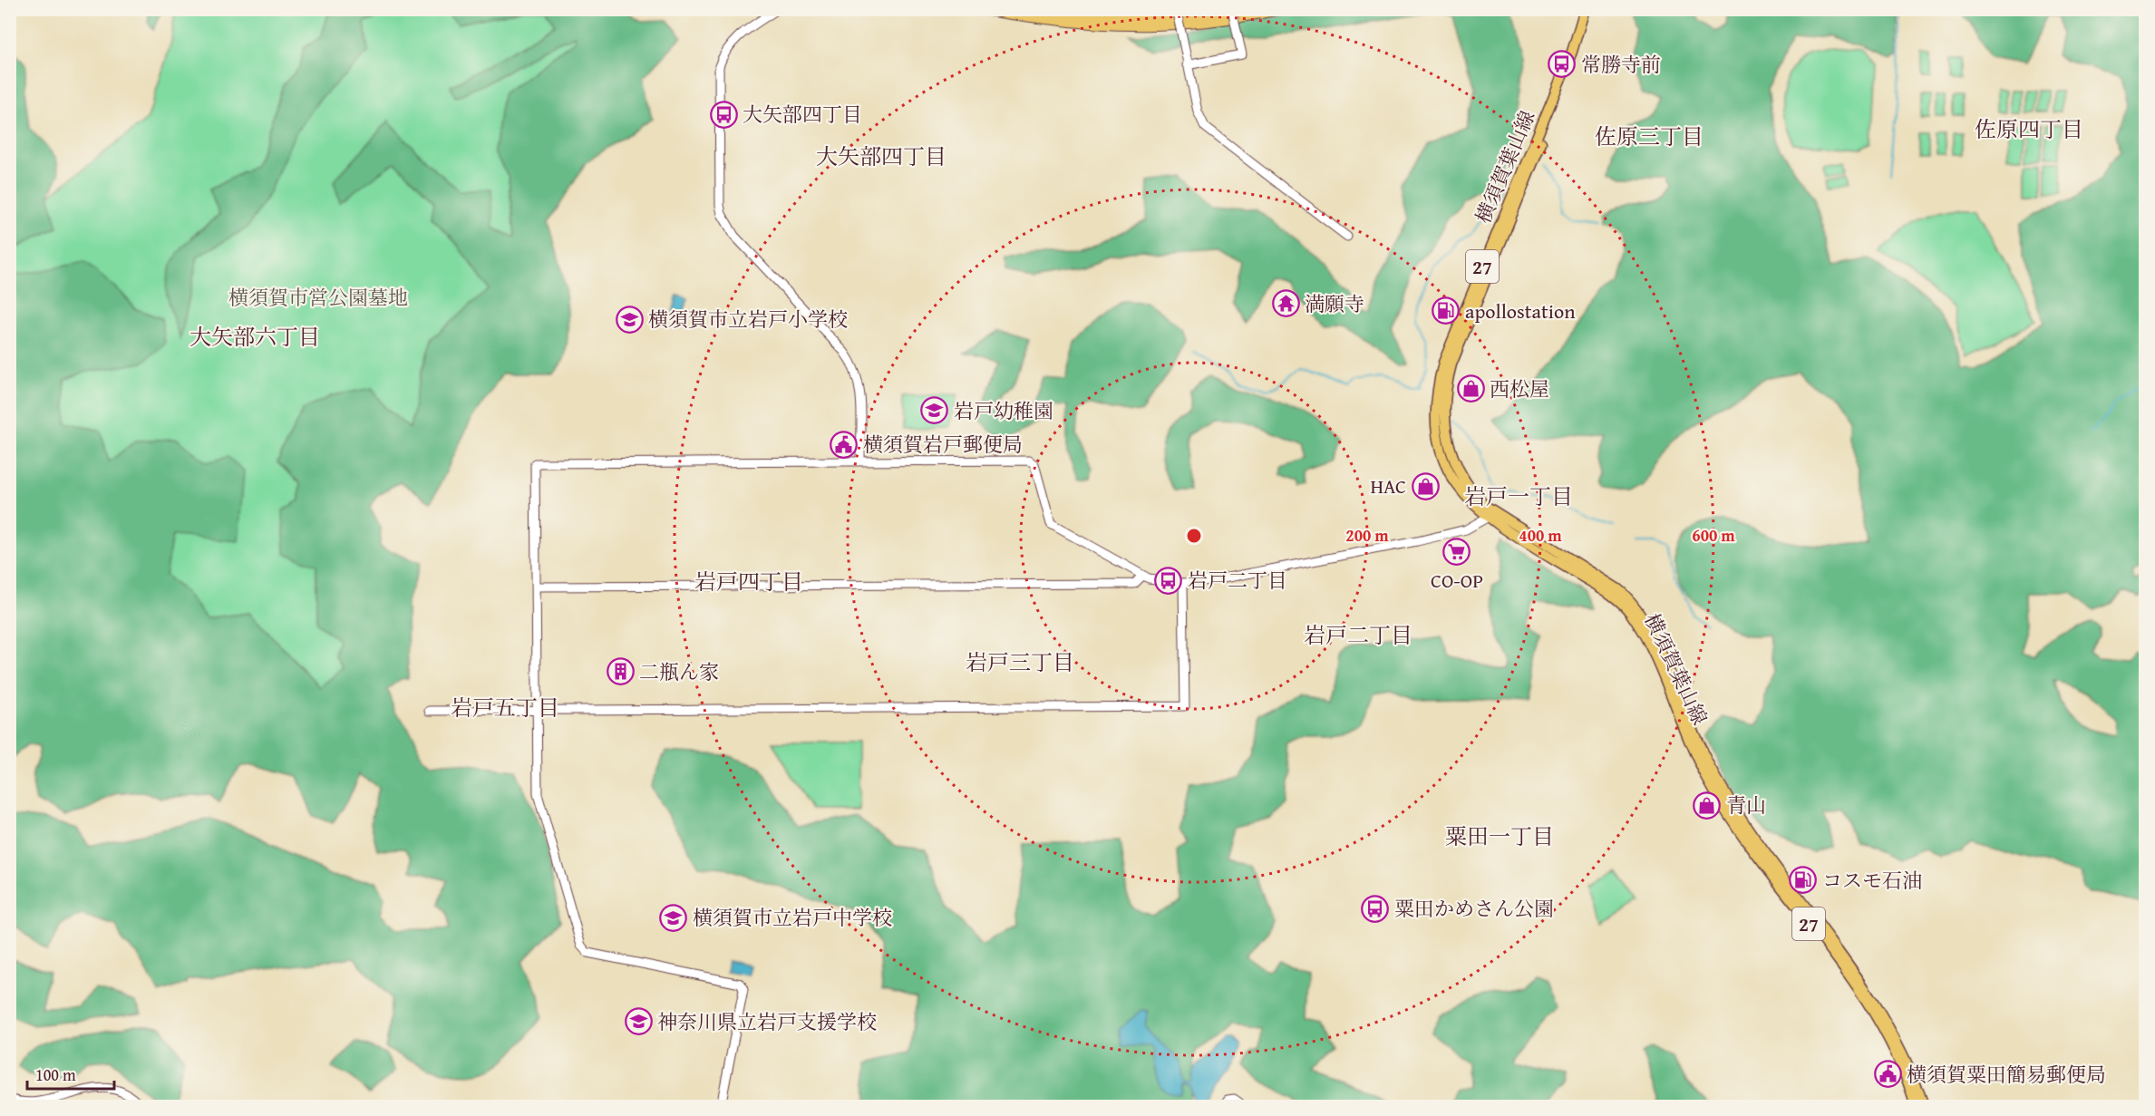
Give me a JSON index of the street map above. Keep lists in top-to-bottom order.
{
  "streets": {
    "main road": ["横須賀葉山線", "27"]
  },
  "districts": [
    "佐原四丁目",
    "佐原三丁目",
    "大矢部四丁目",
    "大矢部六丁目",
    "岩戸一丁目",
    "岩戸四丁目",
    "岩戸二丁目",
    "岩戸三丁目",
    "岩戸五丁目",
    "粟田一丁目"
  ],
  "parks": ["横須賀市営公園墓地"],
  "places": {
    "bus stop": [
      "常勝寺前",
      "大矢部四丁目",
      "岩戸二丁目",
      "粟田かめさん公園"
    ],
    "temple": ["満願寺"],
    "fuel station": ["apollostation", "コスモ石油"],
    "school or university": [
      "横須賀市立岩戸小学校",
      "岩戸幼稚園",
      "横須賀市立岩戸中学校",
      "神奈川県立岩戸支援学校"
    ],
    "shop": ["西松屋", "HAC", "青山"],
    "public building": ["横須賀岩戸郵便局", "横須賀粟田簡易郵便局"],
    "supermarket": ["CO-OP"],
    "building": ["二瓶ん家"]
  },
  "scale_bar": "100 m",
  "rings": ["200 m", "400 m", "600 m"]
}
